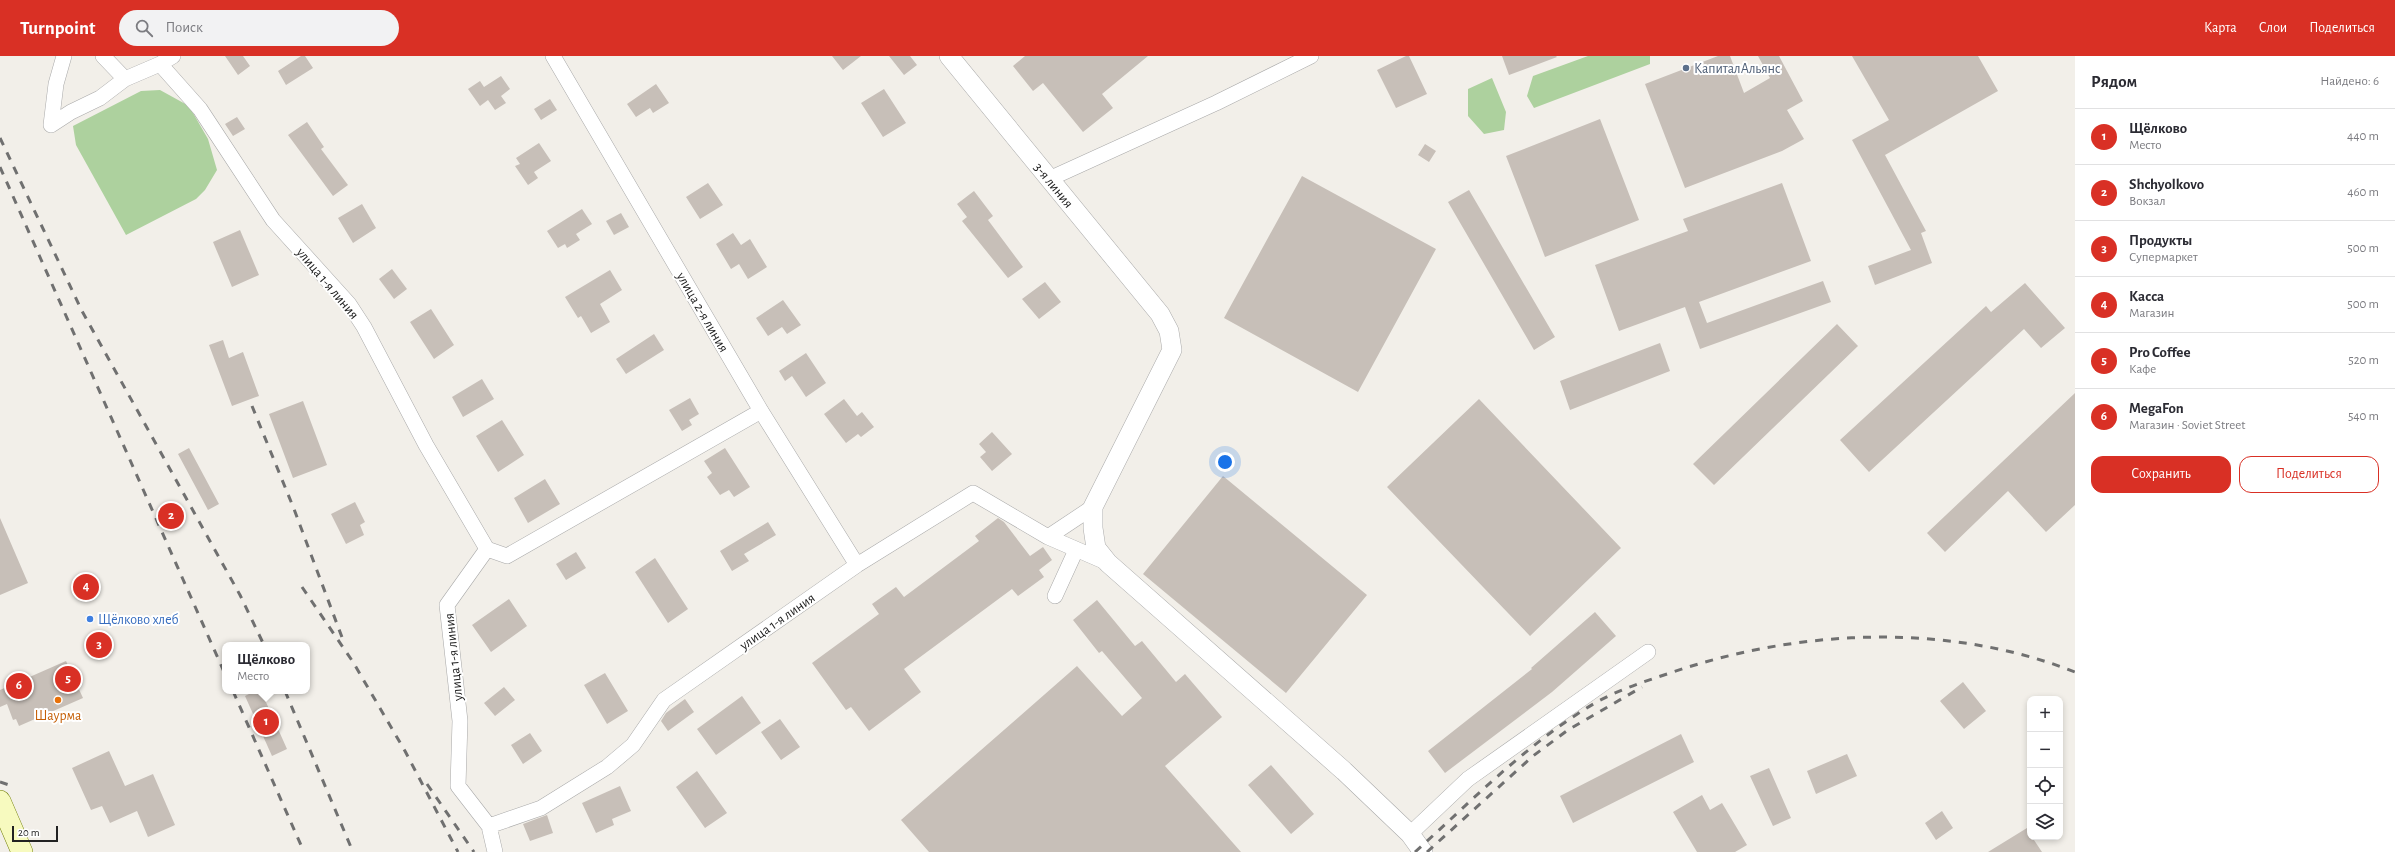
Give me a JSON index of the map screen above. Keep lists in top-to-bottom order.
{
  "streets": {
    "street": ["3-я линия", "улица 1-я линия", "улица 2-я линия"]
  },
  "crossings": [
    ["улица 1-я линия", "улица 2-я линия"]
  ],
  "places": ["КапиталАльянс", "Щёлково хлеб", "Шаурма"],
  "scale_bar": "20 m",
  "page": {
    "header": "Turnpoint",
    "search": "Поиск",
    "nav": ["Карта", "Слои", "Поделиться"],
    "heading": ["Рядом", "Найдено: 6"],
    "list": [
      {
        "mark": "1",
        "name": "Щёлково",
        "note": "Место",
        "value": "440 m"
      },
      {
        "mark": "2",
        "name": "Shchyolkovo",
        "note": "Вокзал",
        "value": "460 m"
      },
      {
        "mark": "3",
        "name": "Продукты",
        "note": "Супермаркет",
        "value": "500 m"
      },
      {
        "mark": "4",
        "name": "Касса",
        "note": "Магазин",
        "value": "500 m"
      },
      {
        "mark": "5",
        "name": "Pro Coffee",
        "note": "Кафе",
        "value": "520 m"
      },
      {
        "mark": "6",
        "name": "MegaFon",
        "note": "Магазин · Soviet Street",
        "value": "540 m"
      }
    ],
    "buttons": ["Сохранить", "Поделиться"],
    "pins": [
      "2",
      "4",
      "3",
      "5",
      "6",
      "1"
    ],
    "popup": ["Щёлково", "Место"],
    "map_buttons": ["+", "−"],
    "scale": "20 m"
  }
}
